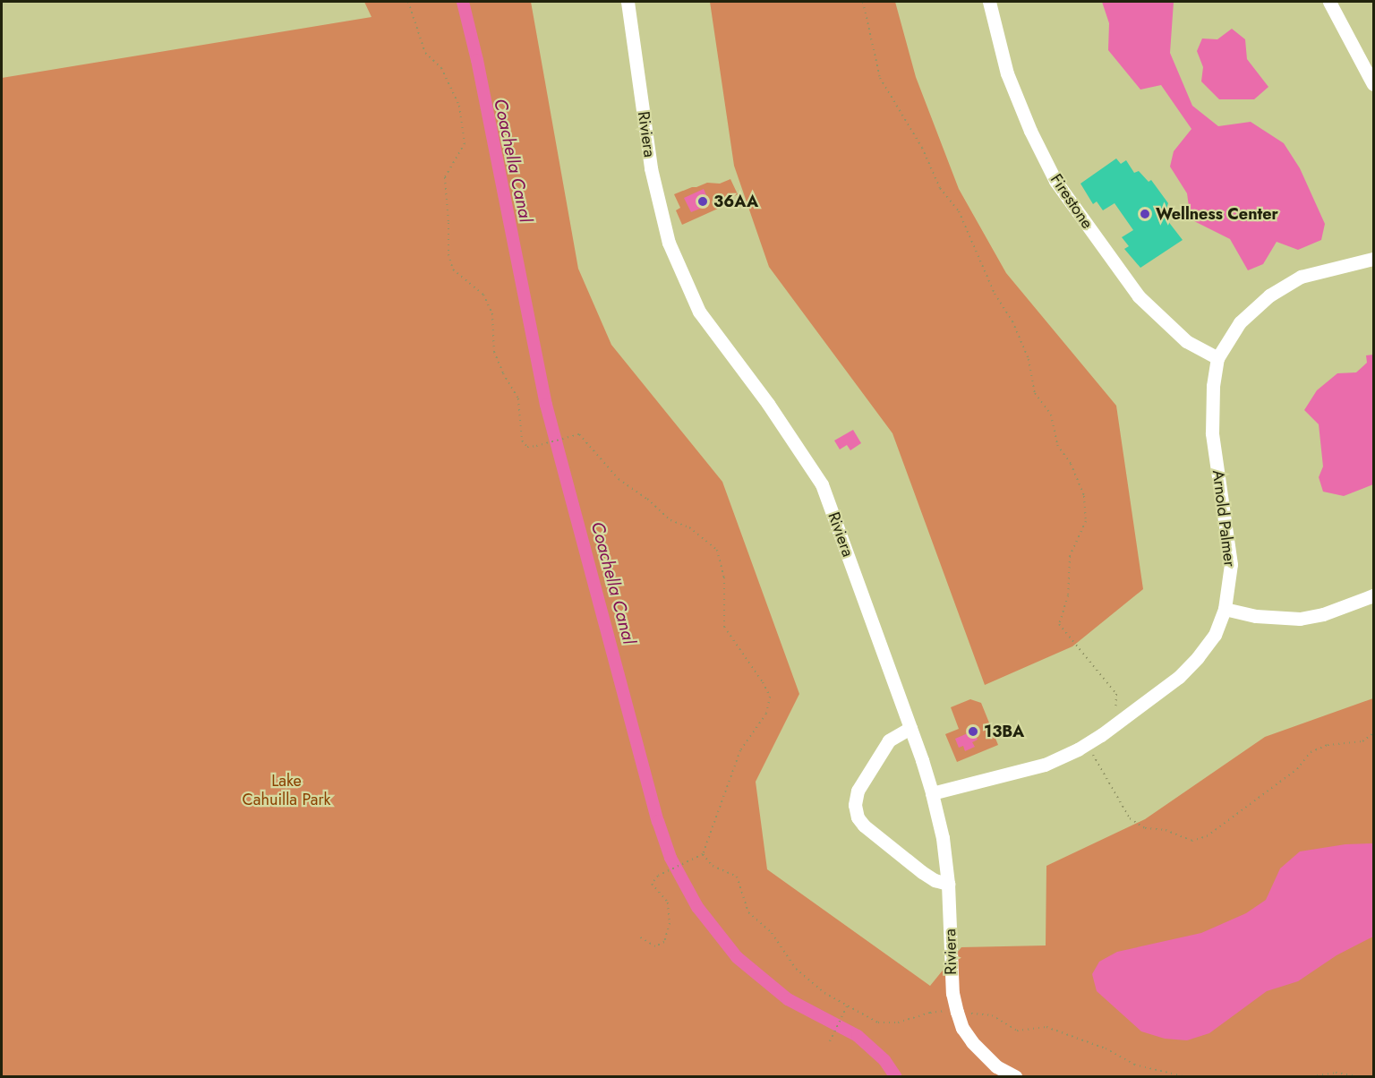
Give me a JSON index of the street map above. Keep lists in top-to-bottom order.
{
  "streets": {
    "street": ["Riviera", "Firestone", "Arnold Palmer"]
  },
  "crossings": [
    ["Riviera", "Arnold Palmer"],
    ["Firestone", "Arnold Palmer"]
  ],
  "water": ["Coachella Canal"],
  "parks": ["Lake Cahuilla Park"],
  "places": ["36AA", "Wellness Center", "13BA"]
}
